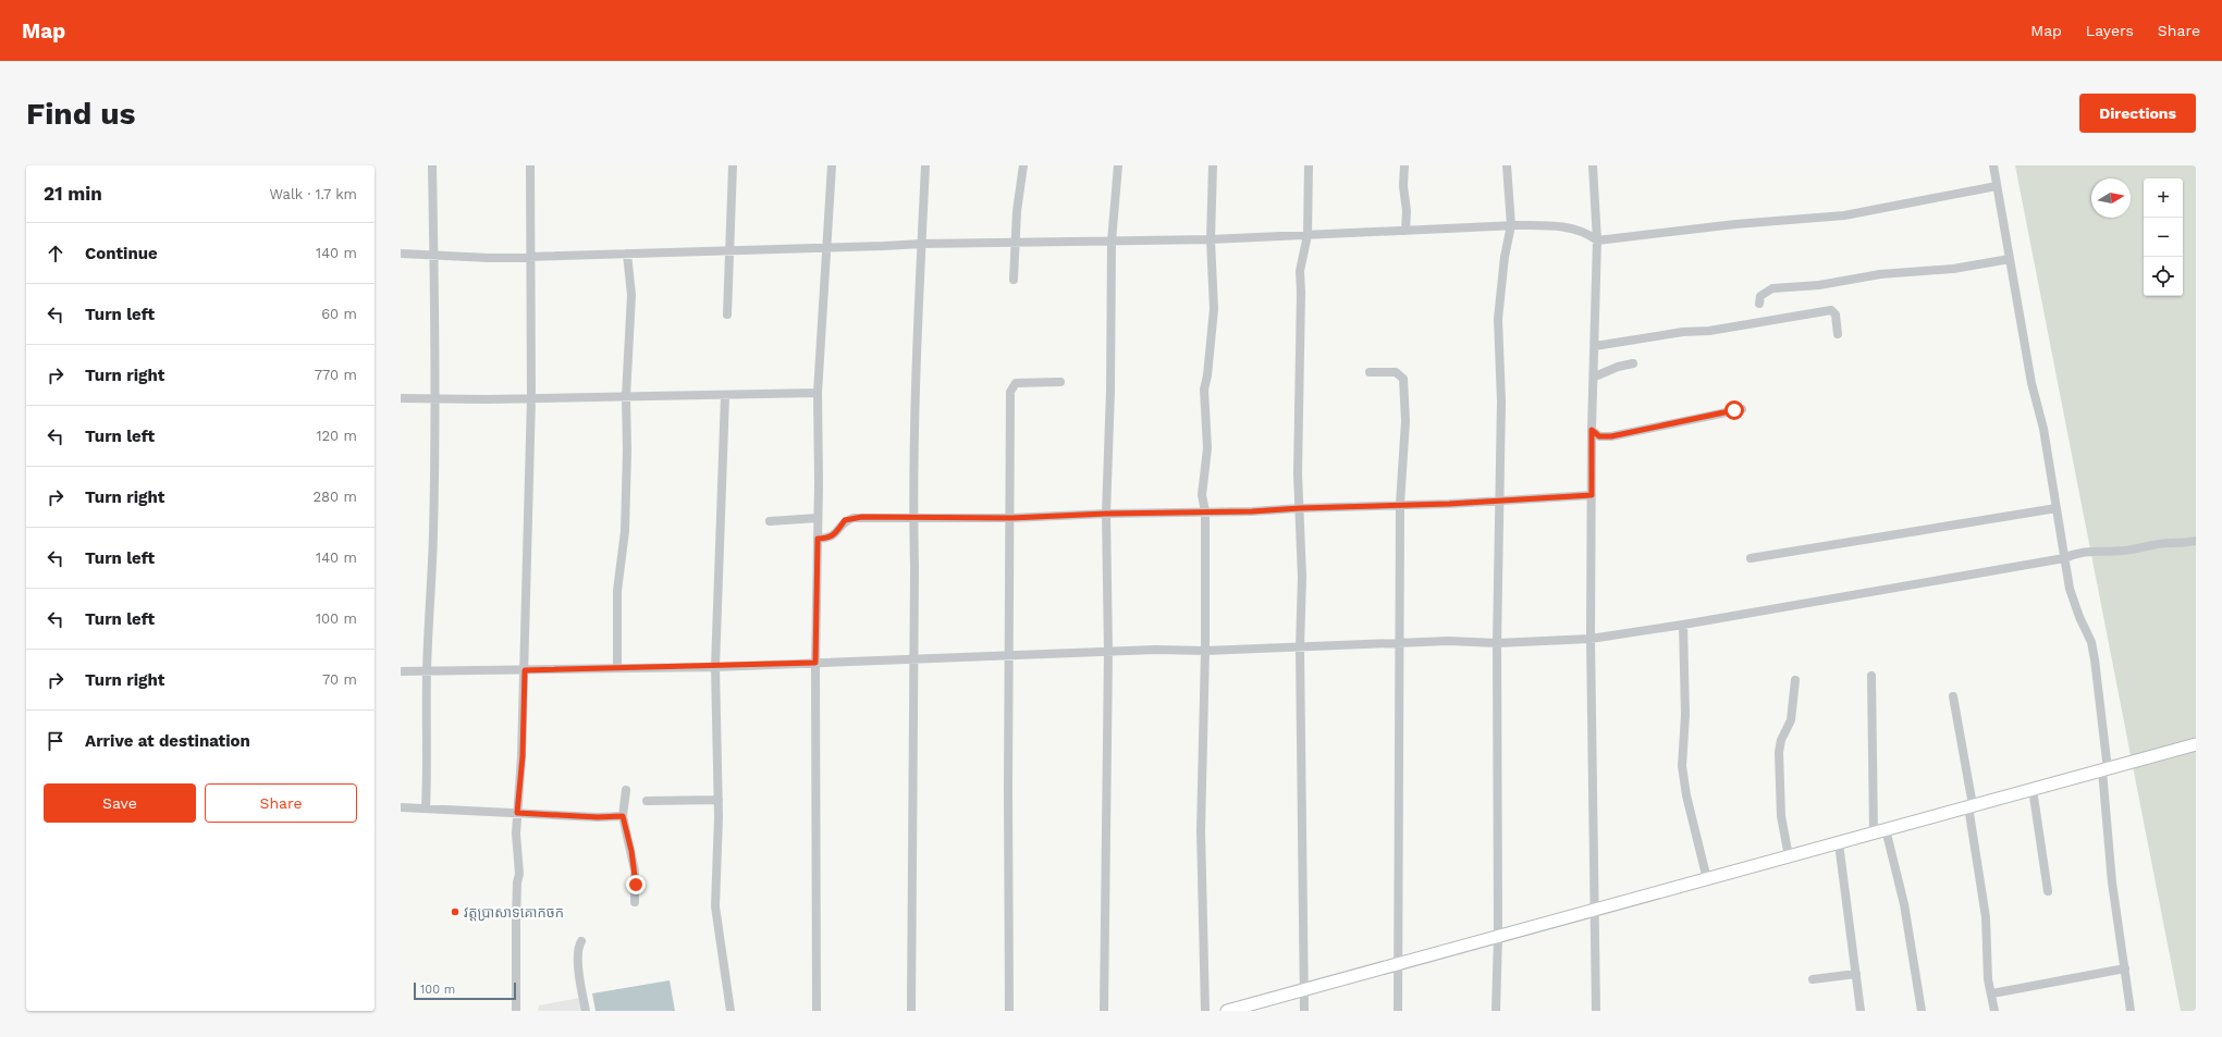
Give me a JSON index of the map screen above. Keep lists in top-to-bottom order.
{
  "places": ["វត្តប្រាសាទគោកចក"],
  "scale_bar": "100 m",
  "north": "right",
  "page": {
    "header": "Map",
    "nav": ["Map", "Layers", "Share"],
    "buttons": [
      "Directions",
      ["Save", "Share"]
    ],
    "title": "Find us",
    "heading": ["21 min", "Walk · 1.7 km"],
    "map_buttons": ["+", "−"],
    "list": [
      ["Continue", "140 m"],
      ["Turn left", "60 m"],
      ["Turn right", "770 m"],
      ["Turn left", "120 m"],
      ["Turn right", "280 m"],
      ["Turn left", "140 m"],
      ["Turn left", "100 m"],
      ["Turn right", "70 m"],
      "Arrive at destination"
    ],
    "scale": "100 m"
  }
}
